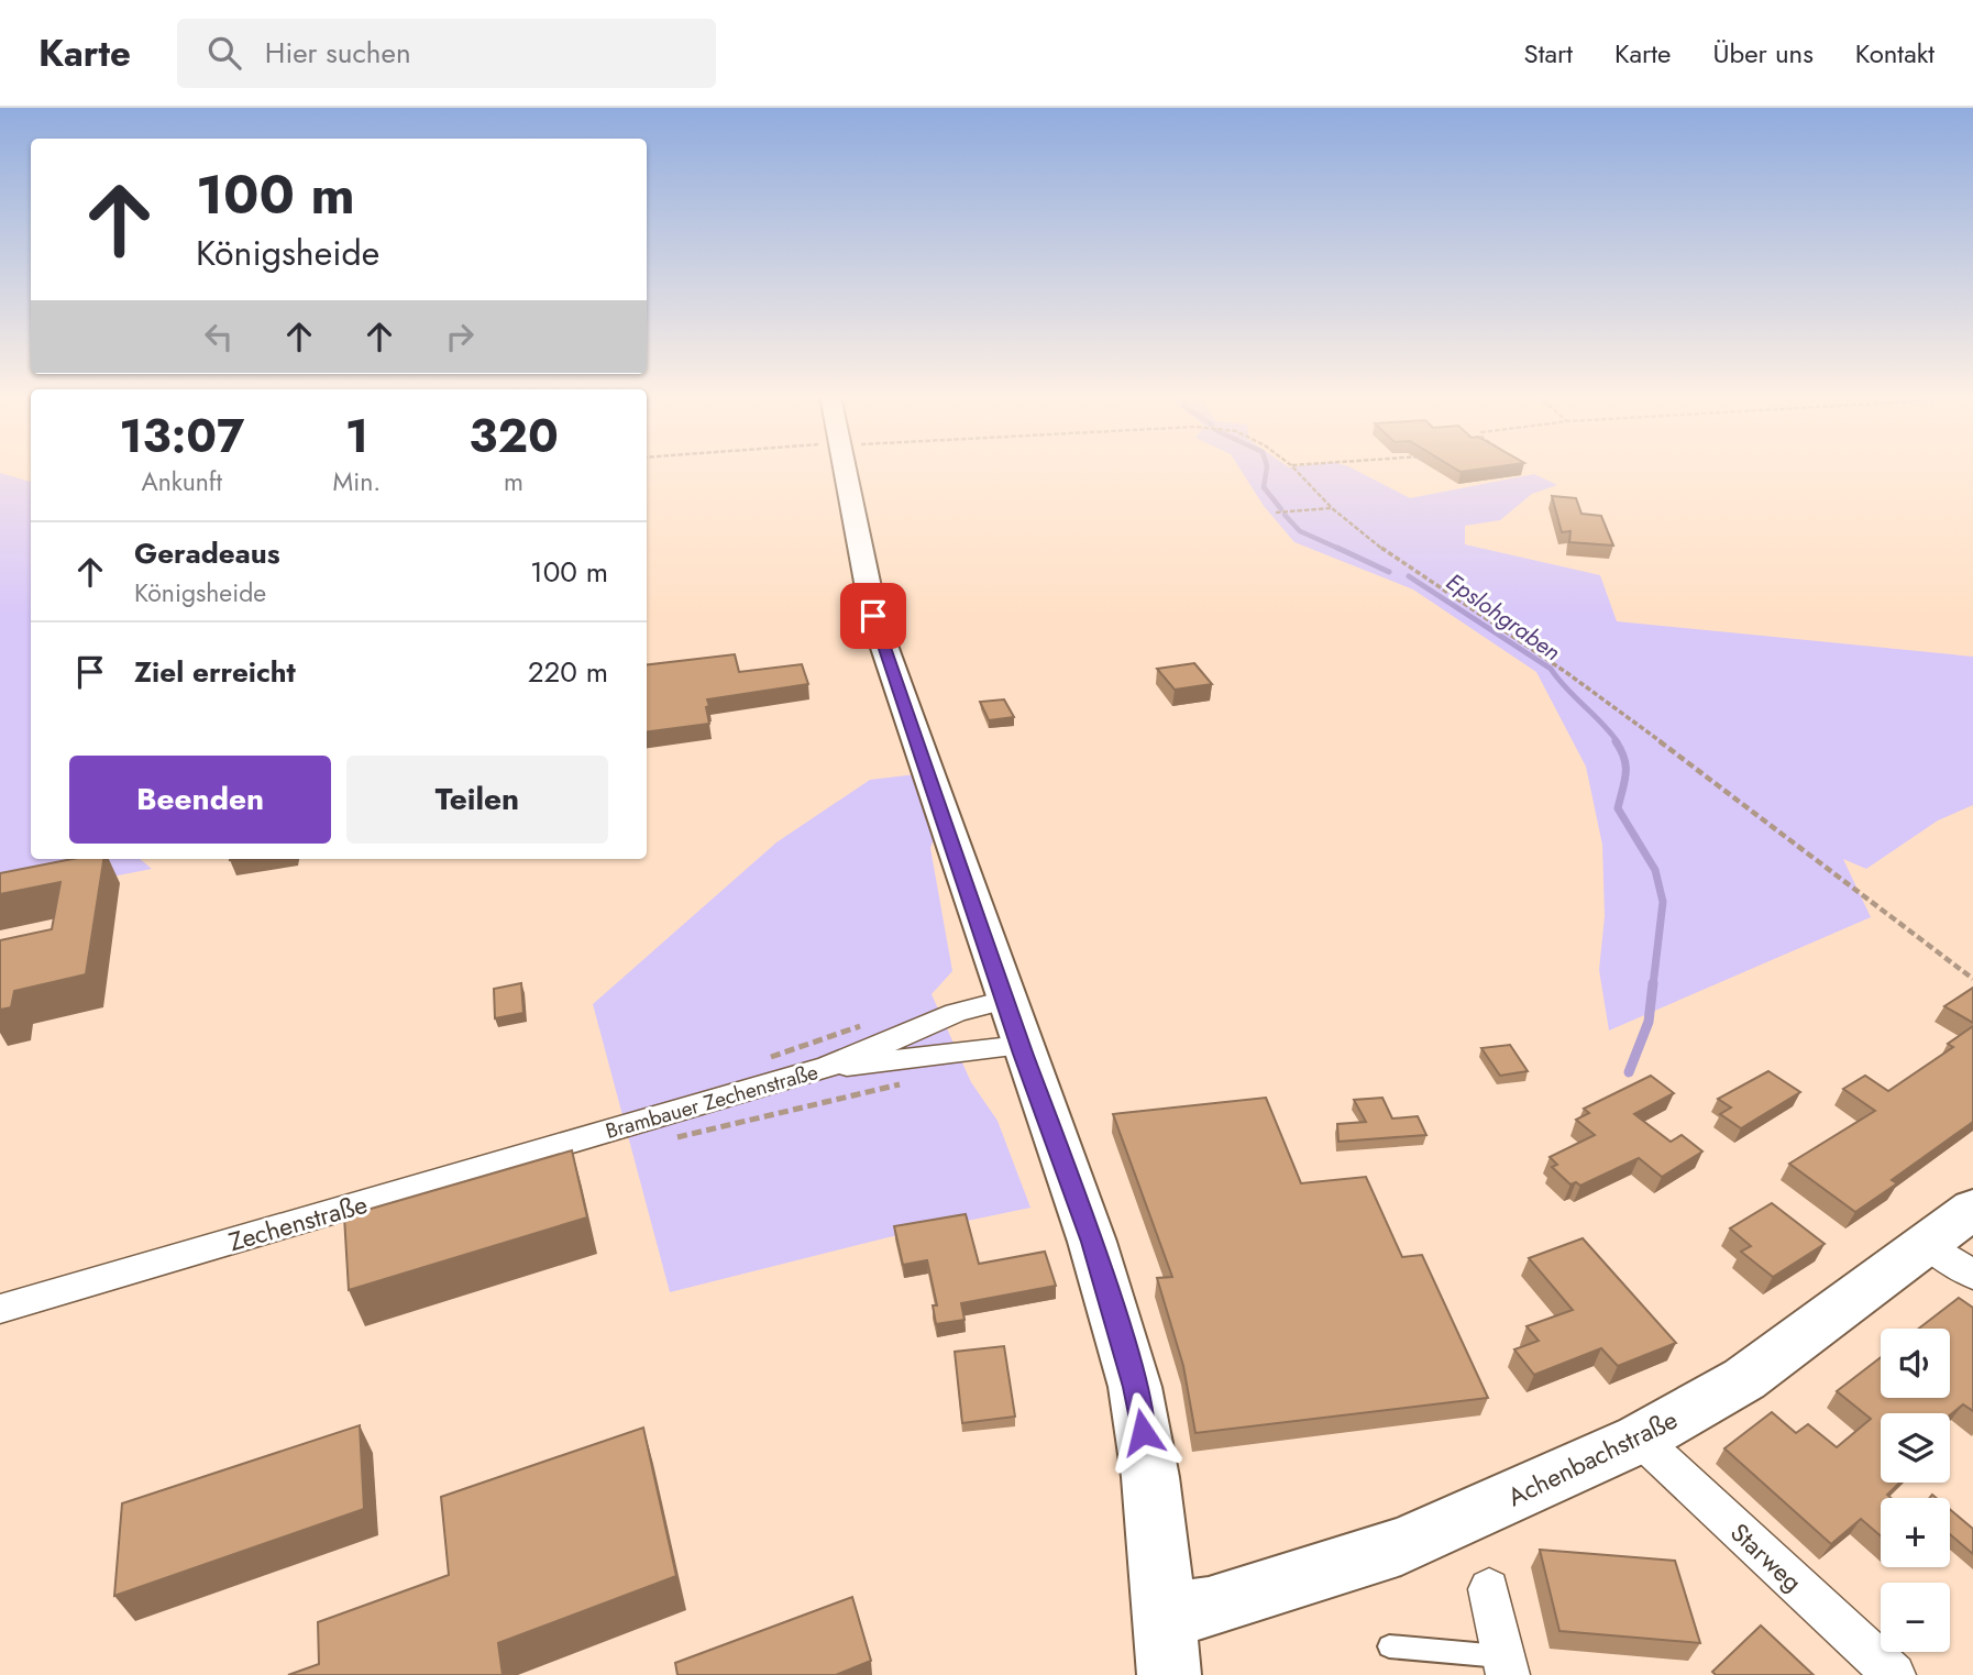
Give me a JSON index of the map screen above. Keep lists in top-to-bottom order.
{
  "streets": {
    "main road": ["Achenbachstraße"],
    "street": ["Brambauer Zechenstraße", "Zechenstraße", "Starweg"]
  },
  "crossings": [
    ["Brambauer Zechenstraße", "Zechenstraße"],
    ["Achenbachstraße", "Starweg"]
  ],
  "water": ["Epslohgraben"],
  "page": {
    "header": "Karte",
    "search": "Hier suchen",
    "nav": [
      "Start",
      "Karte",
      "Über uns",
      "Kontakt"
    ],
    "turn": ["100 m", "Königsheide"],
    "eta": [
      "13:07",
      "Ankunft",
      "1",
      "Min.",
      "320",
      "m"
    ],
    "list": [
      {
        "name": "Geradeaus",
        "note": "Königsheide",
        "value": "100 m"
      },
      {
        "name": "Ziel erreicht",
        "value": "220 m"
      }
    ],
    "buttons": ["Beenden", "Teilen"],
    "map_buttons": ["+", "−"]
  }
}
